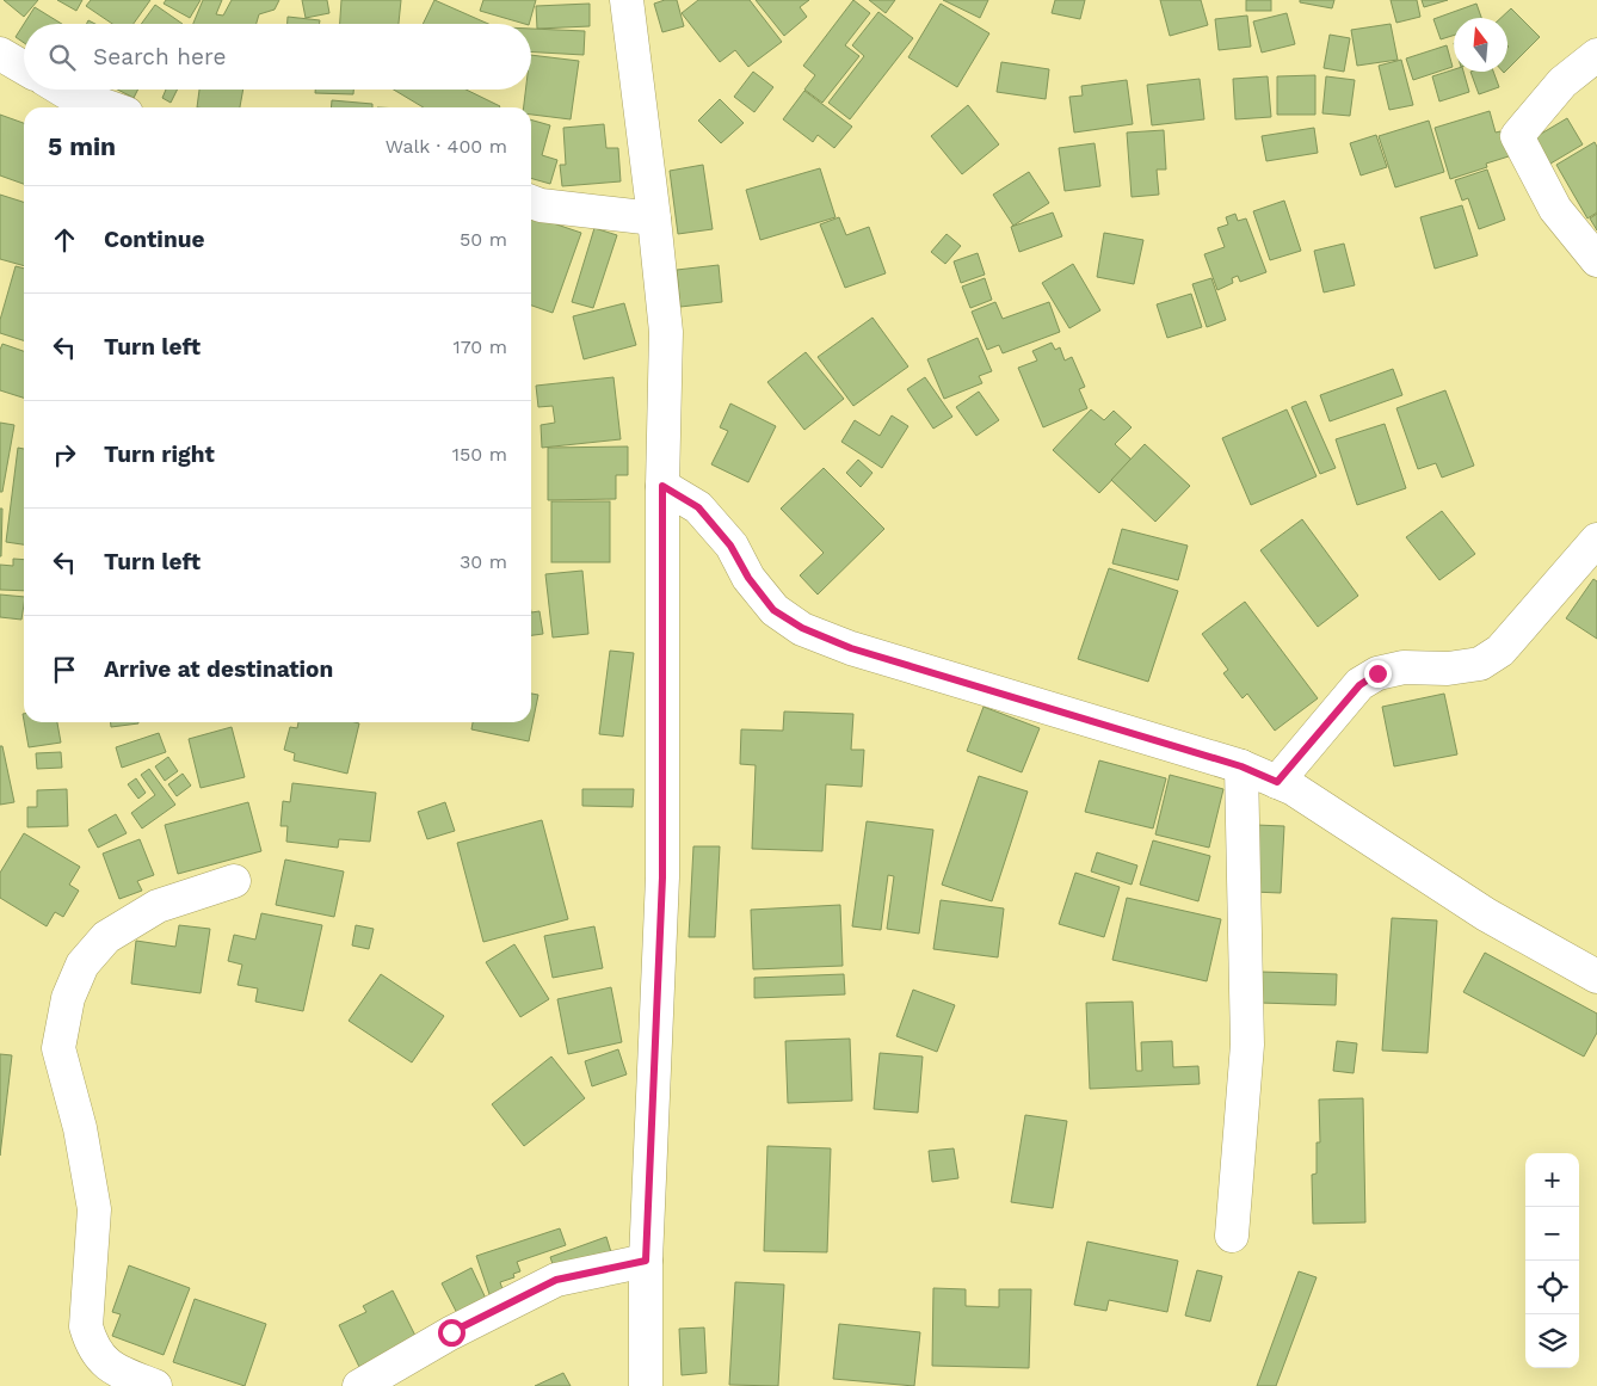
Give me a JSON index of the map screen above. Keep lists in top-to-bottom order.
{
  "north": "top",
  "page": {
    "search": "Search here",
    "heading": ["5 min", "Walk · 400 m"],
    "list": [
      ["Continue", "50 m"],
      ["Turn left", "170 m"],
      ["Turn right", "150 m"],
      ["Turn left", "30 m"],
      "Arrive at destination"
    ],
    "map_buttons": ["+", "−"]
  }
}
